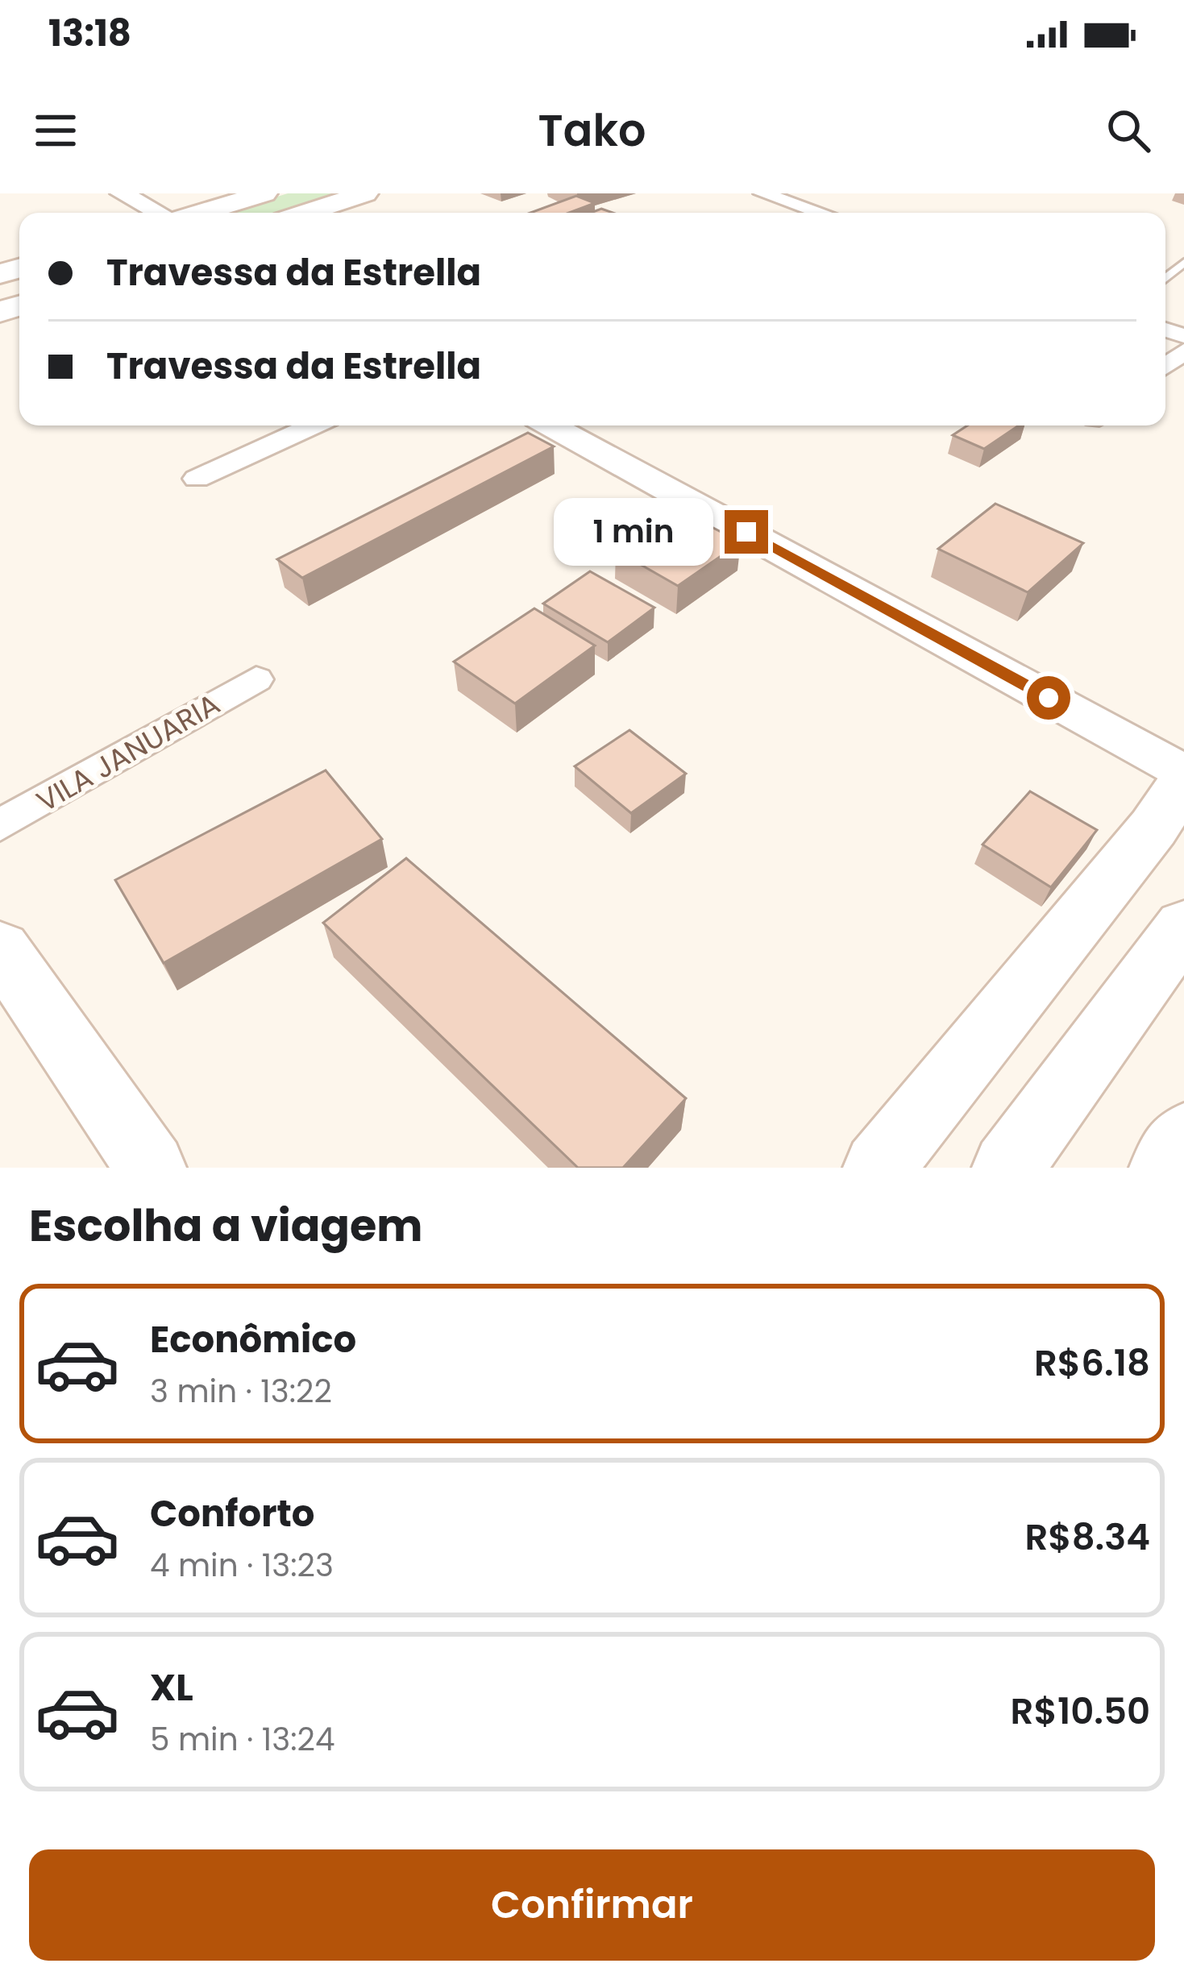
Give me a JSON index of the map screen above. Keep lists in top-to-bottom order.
{
  "streets": {
    "street": ["VILA JANUARIA"]
  },
  "page": {
    "status": "13:18",
    "header": "Tako",
    "banner": ["Travessa da Estrella", "Travessa da Estrella"],
    "bubble": "1 min",
    "heading": "Escolha a viagem",
    "list": [
      {
        "name": "Econômico",
        "note": "3 min · 13:22",
        "value": "R$6.18"
      },
      {
        "name": "Conforto",
        "note": "4 min · 13:23",
        "value": "R$8.34"
      },
      {
        "name": "XL",
        "note": "5 min · 13:24",
        "value": "R$10.50"
      }
    ],
    "buttons": "Confirmar"
  }
}
